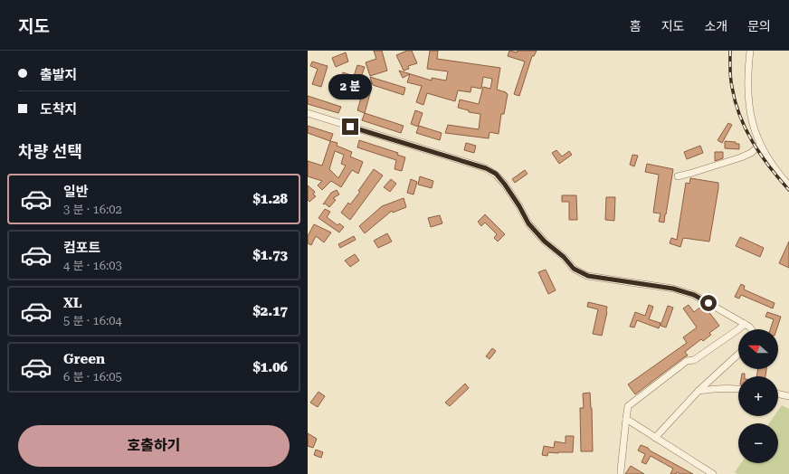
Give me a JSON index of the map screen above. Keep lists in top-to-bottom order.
{
  "north": "left",
  "page": {
    "header": "지도",
    "nav": [
      "홈",
      "지도",
      "소개",
      "문의"
    ],
    "banner": ["출발지", "도착지"],
    "bubble": "2 분",
    "heading": "차량 선택",
    "list": [
      {
        "name": "일반",
        "note": "3 분 · 16:02",
        "value": "$1.28"
      },
      {
        "name": "컴포트",
        "note": "4 분 · 16:03",
        "value": "$1.73"
      },
      {
        "name": "XL",
        "note": "5 분 · 16:04",
        "value": "$2.17"
      },
      {
        "name": "Green",
        "note": "6 분 · 16:05",
        "value": "$1.06"
      }
    ],
    "map_buttons": ["+", "−"],
    "buttons": "호출하기"
  }
}
